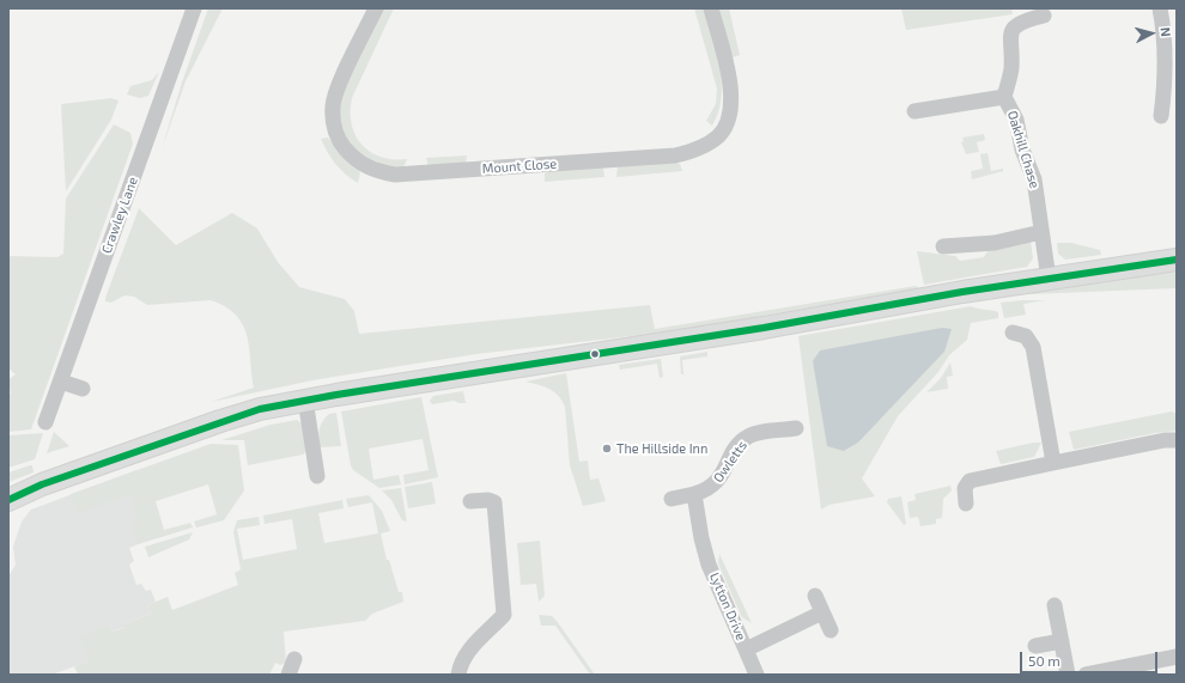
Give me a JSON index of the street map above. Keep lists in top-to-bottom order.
{
  "streets": {
    "street": [
      "Oakhill Chase",
      "Mount Close",
      "Crawley Lane",
      "Owletts",
      "Lytton Drive"
    ]
  },
  "crossings": [
    ["Owletts", "Lytton Drive"]
  ],
  "places": ["The Hillside Inn"],
  "scale_bar": "50 m",
  "north": "right"
}
